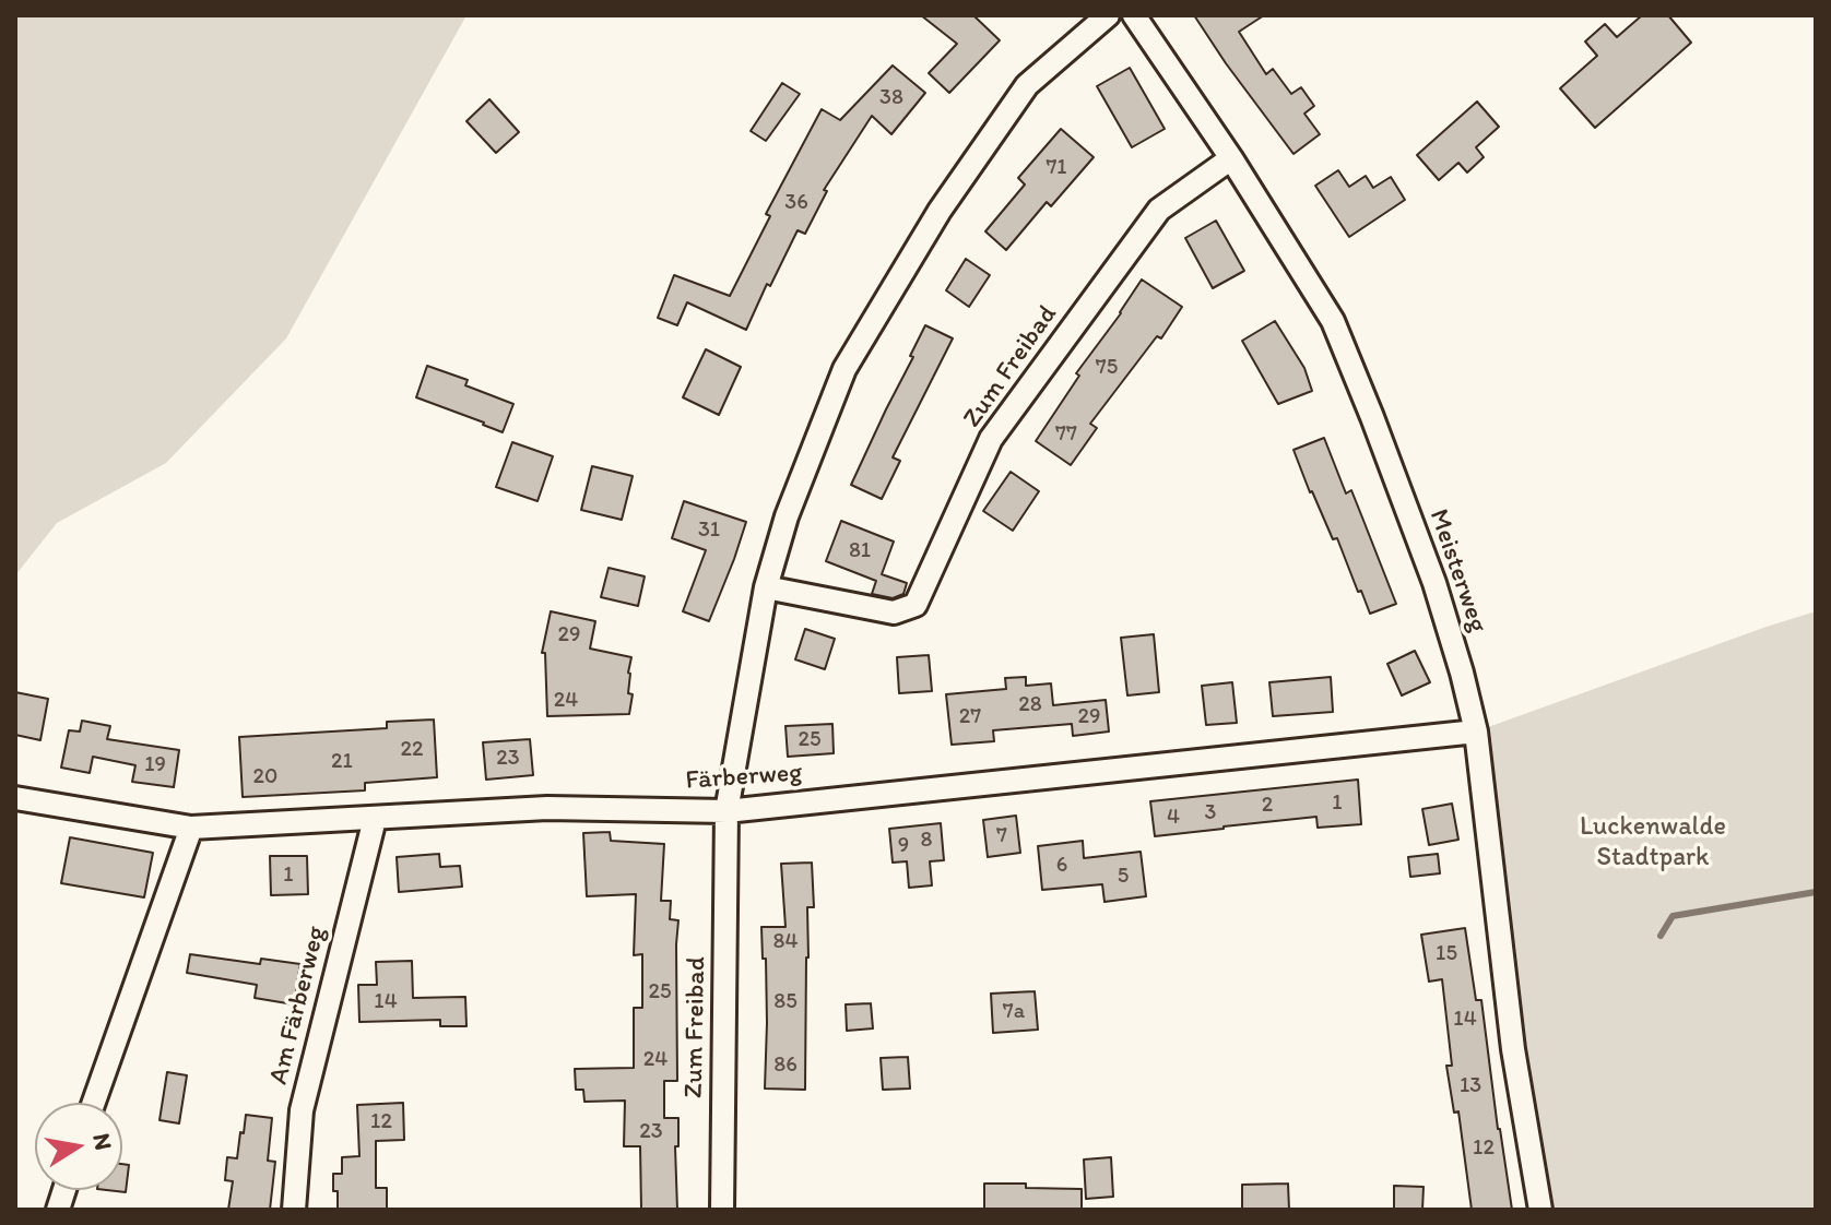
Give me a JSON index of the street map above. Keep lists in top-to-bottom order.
{
  "streets": {
    "street": [
      "Zum Freibad",
      "Meisterweg",
      "Färberweg",
      "Am Färberweg"
    ]
  },
  "crossings": [
    ["Zum Freibad", "Meisterweg"],
    ["Zum Freibad", "Färberweg"],
    ["Meisterweg", "Färberweg"],
    ["Färberweg", "Am Färberweg"]
  ],
  "parks": ["Luckenwalde Stadtpark"],
  "house_numbers": [
    "38",
    "71",
    "36",
    "75",
    "77",
    "31",
    "81",
    "29",
    "24",
    "28",
    "27",
    "29",
    "25",
    "22",
    "23",
    "21",
    "19",
    "20",
    "1",
    "2",
    "3",
    "4",
    "7",
    "8",
    "9",
    "6",
    "1",
    "5",
    "84",
    "15",
    "25",
    "14",
    "85",
    "7a",
    "14",
    "24",
    "86",
    "13",
    "12",
    "23",
    "12"
  ],
  "north": "right"
}
